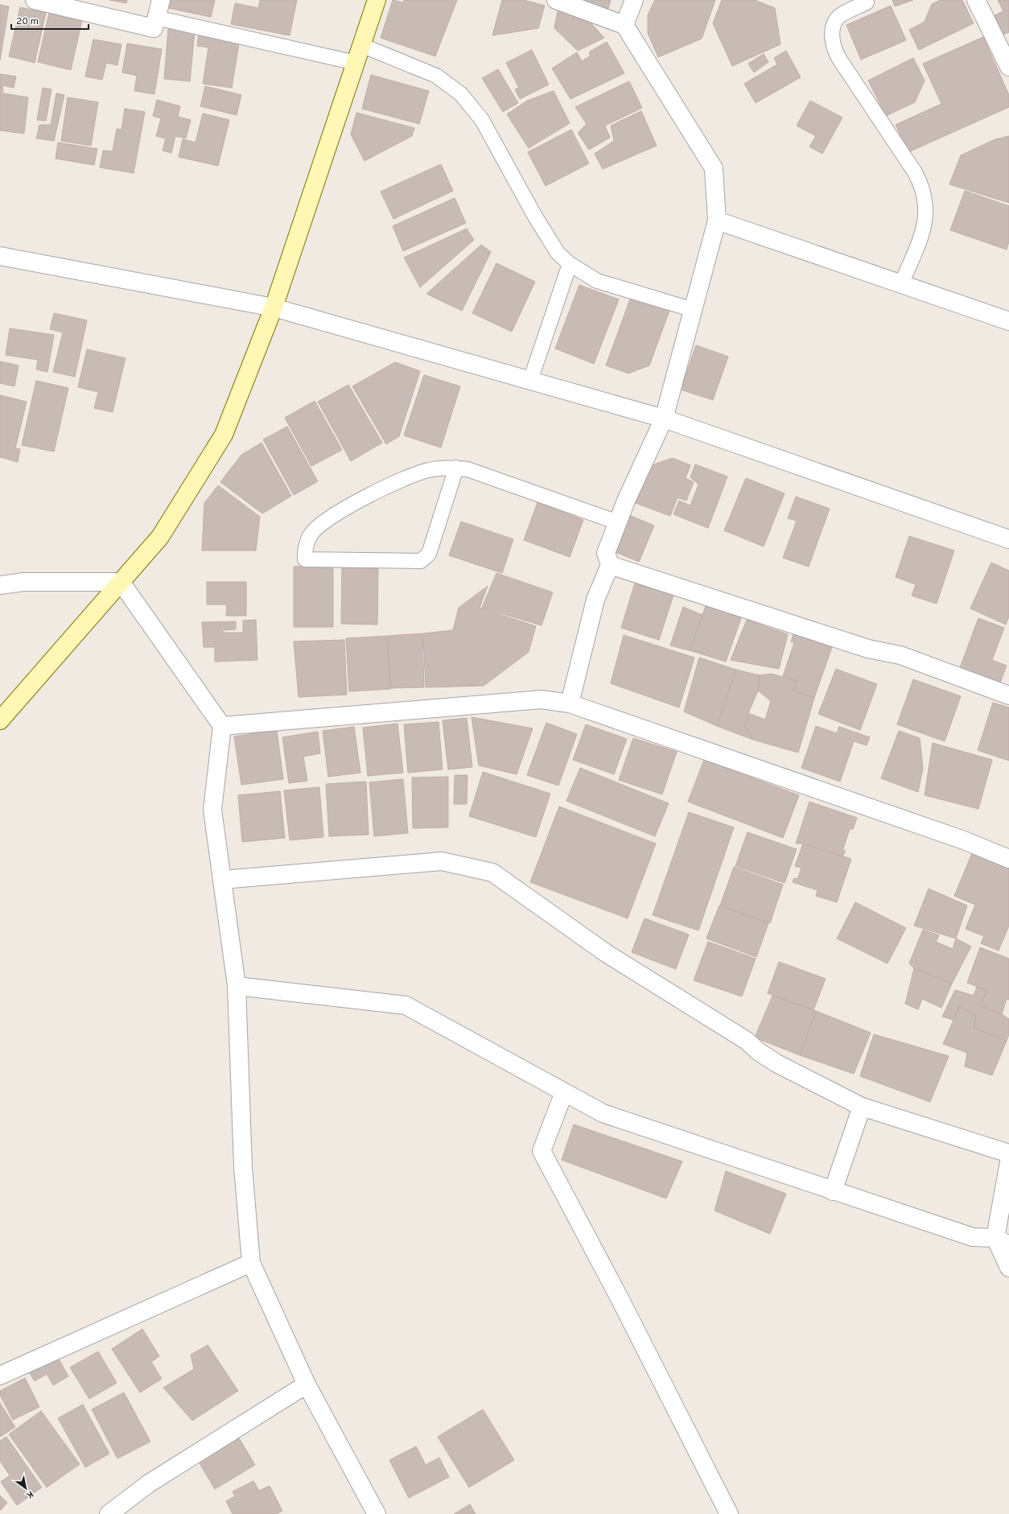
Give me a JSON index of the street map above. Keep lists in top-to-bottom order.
{
  "scale_bar": "20 m",
  "north": "bottom right"
}
